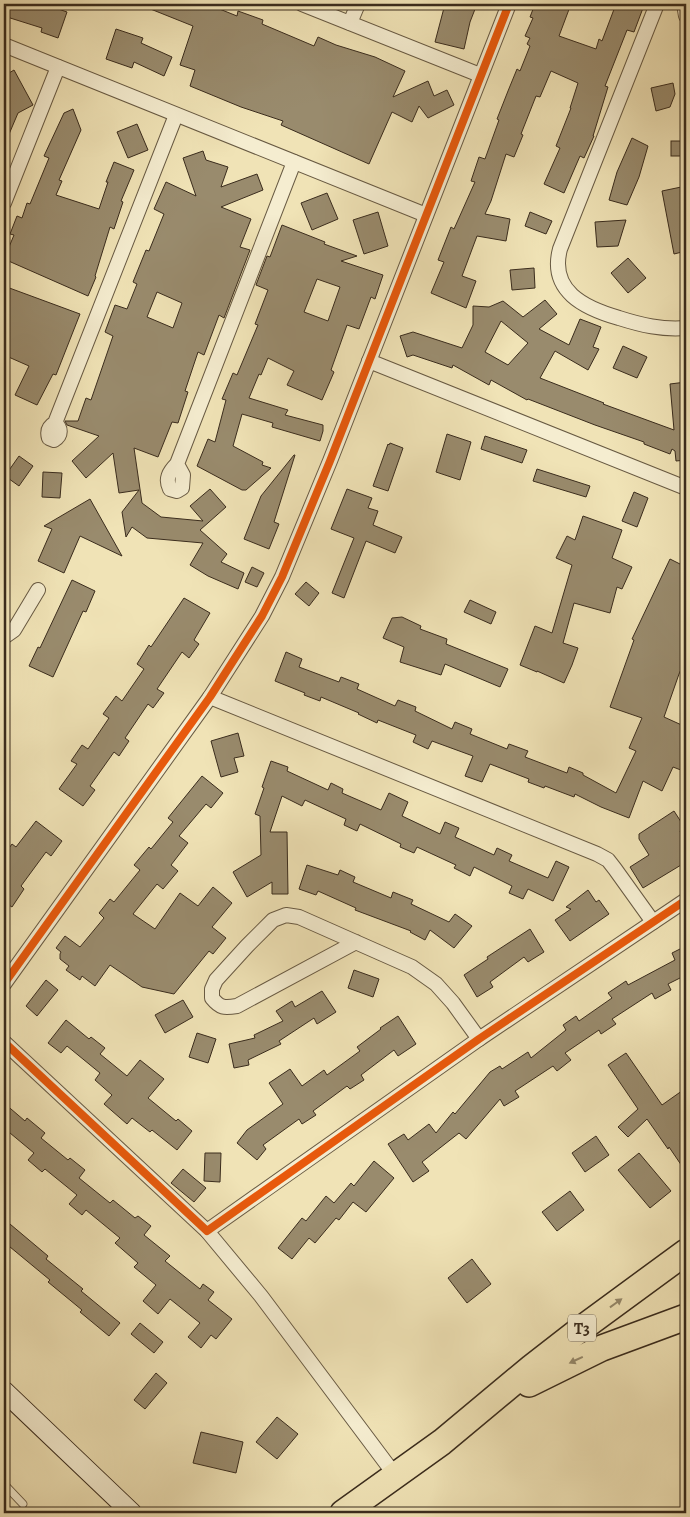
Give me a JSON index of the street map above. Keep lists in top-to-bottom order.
{
  "streets": {
    "highway": ["T3"]
  }
}
